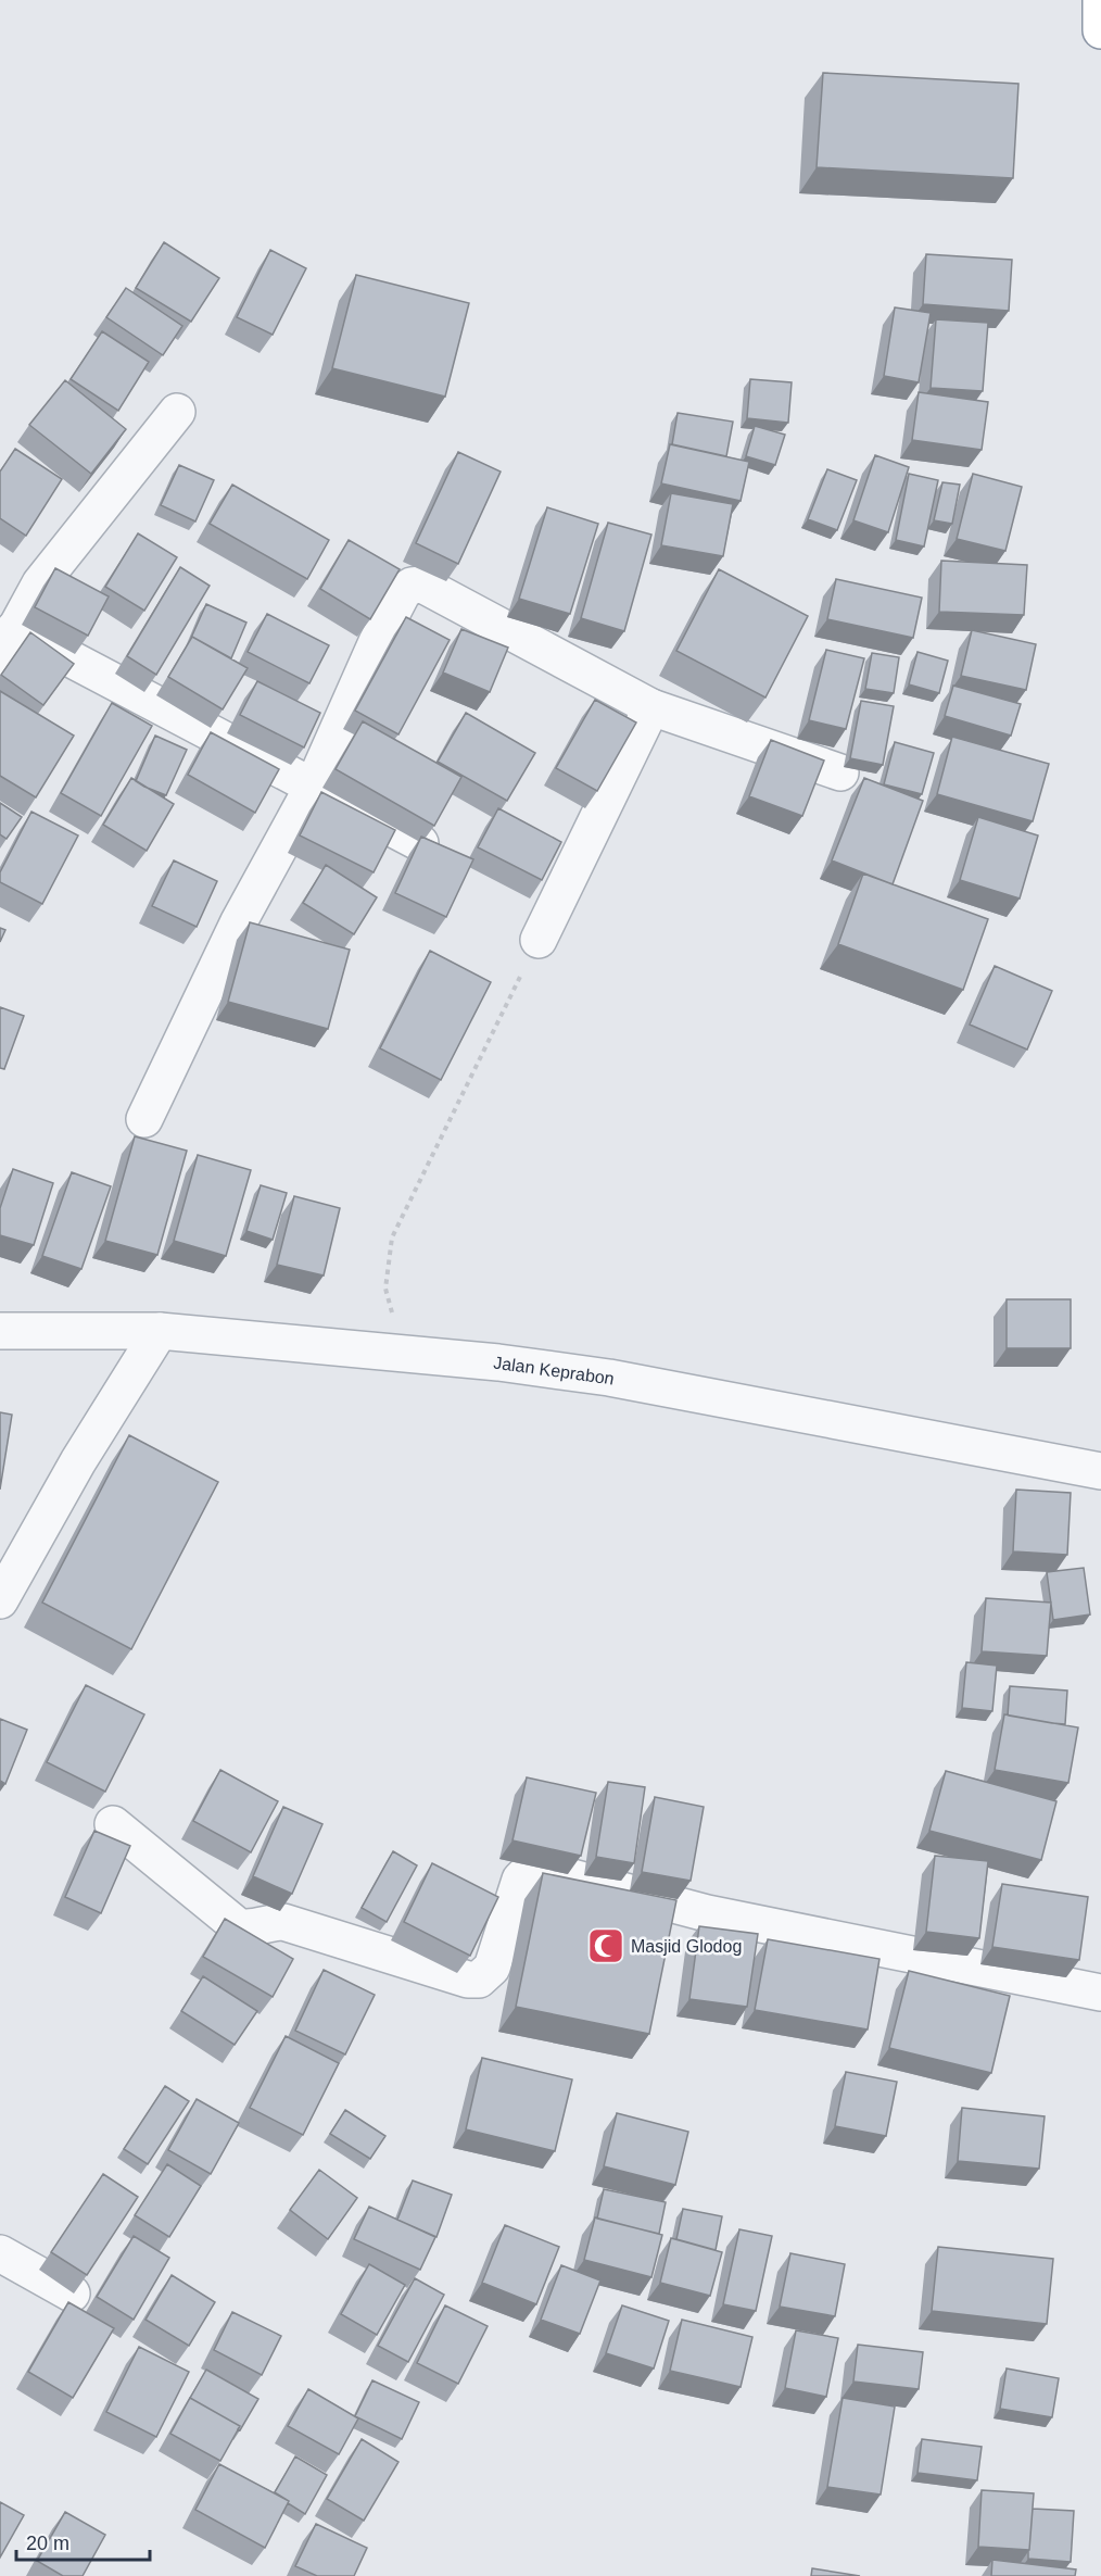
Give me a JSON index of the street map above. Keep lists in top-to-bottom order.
{
  "streets": {
    "street": ["Jalan Keprabon"]
  },
  "places": {
    "mosque": ["Masjid Glodog"]
  },
  "scale_bar": "20 m"
}
